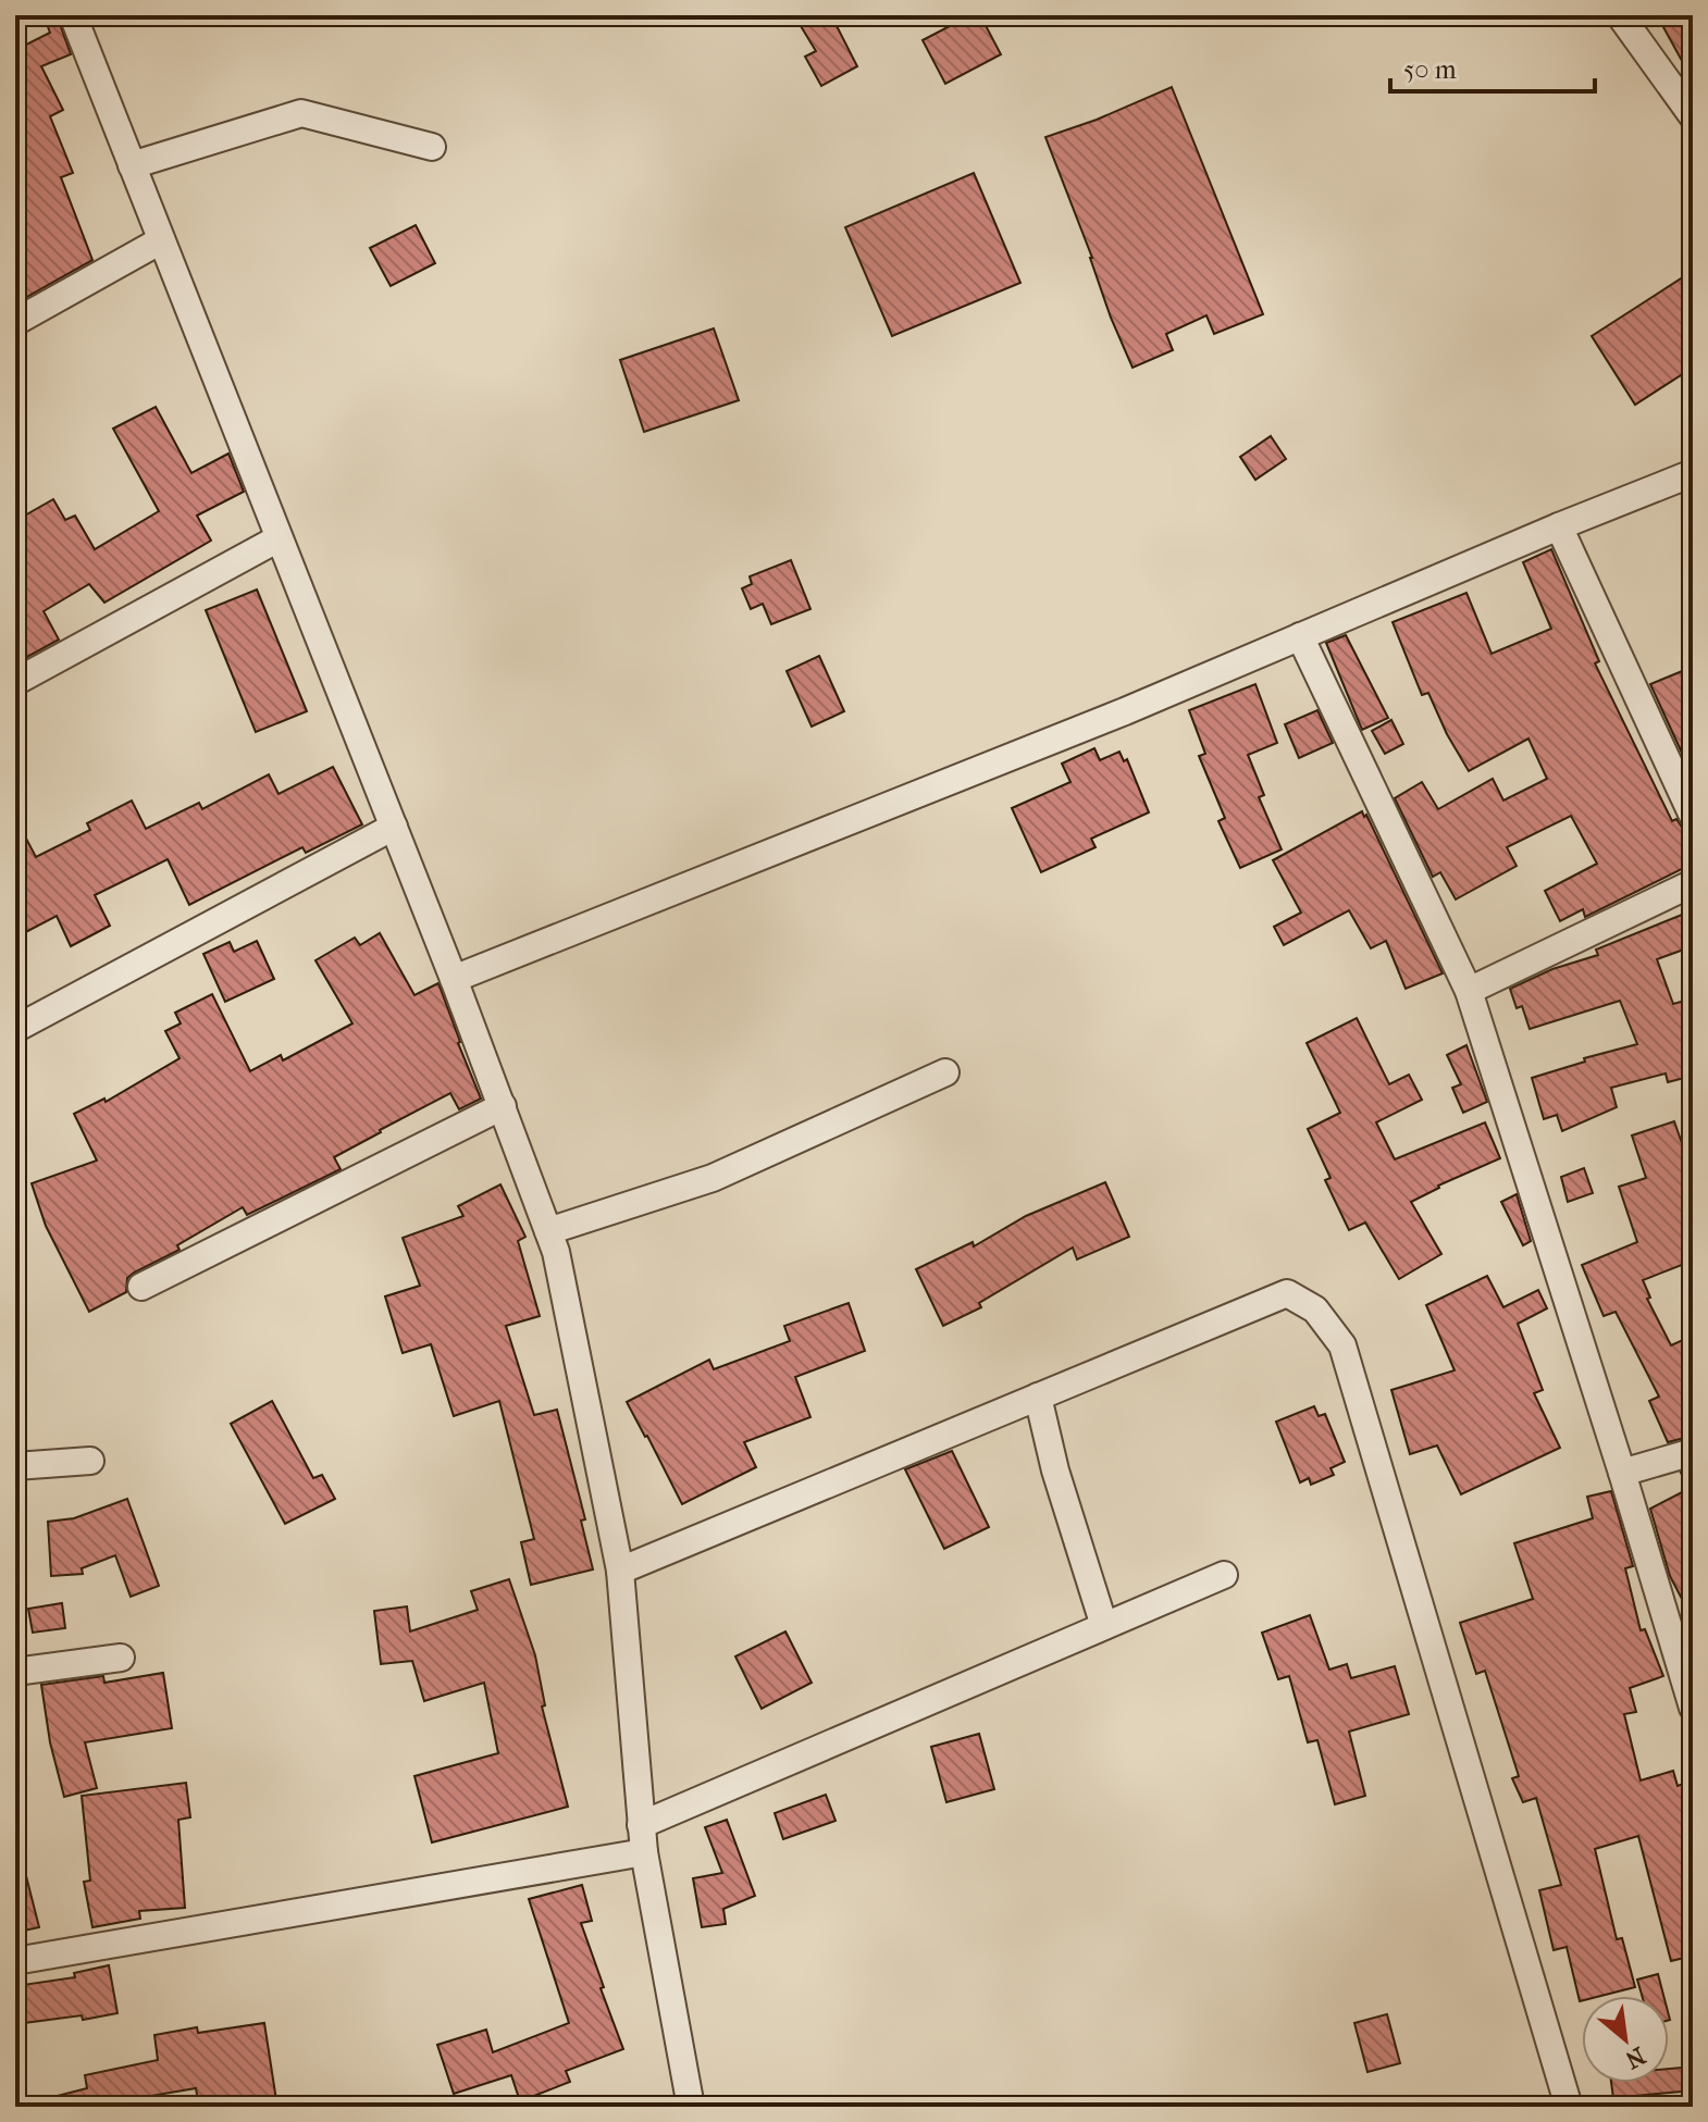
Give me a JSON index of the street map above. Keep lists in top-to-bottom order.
{
  "scale_bar": "50 m",
  "north": "bottom right"
}
